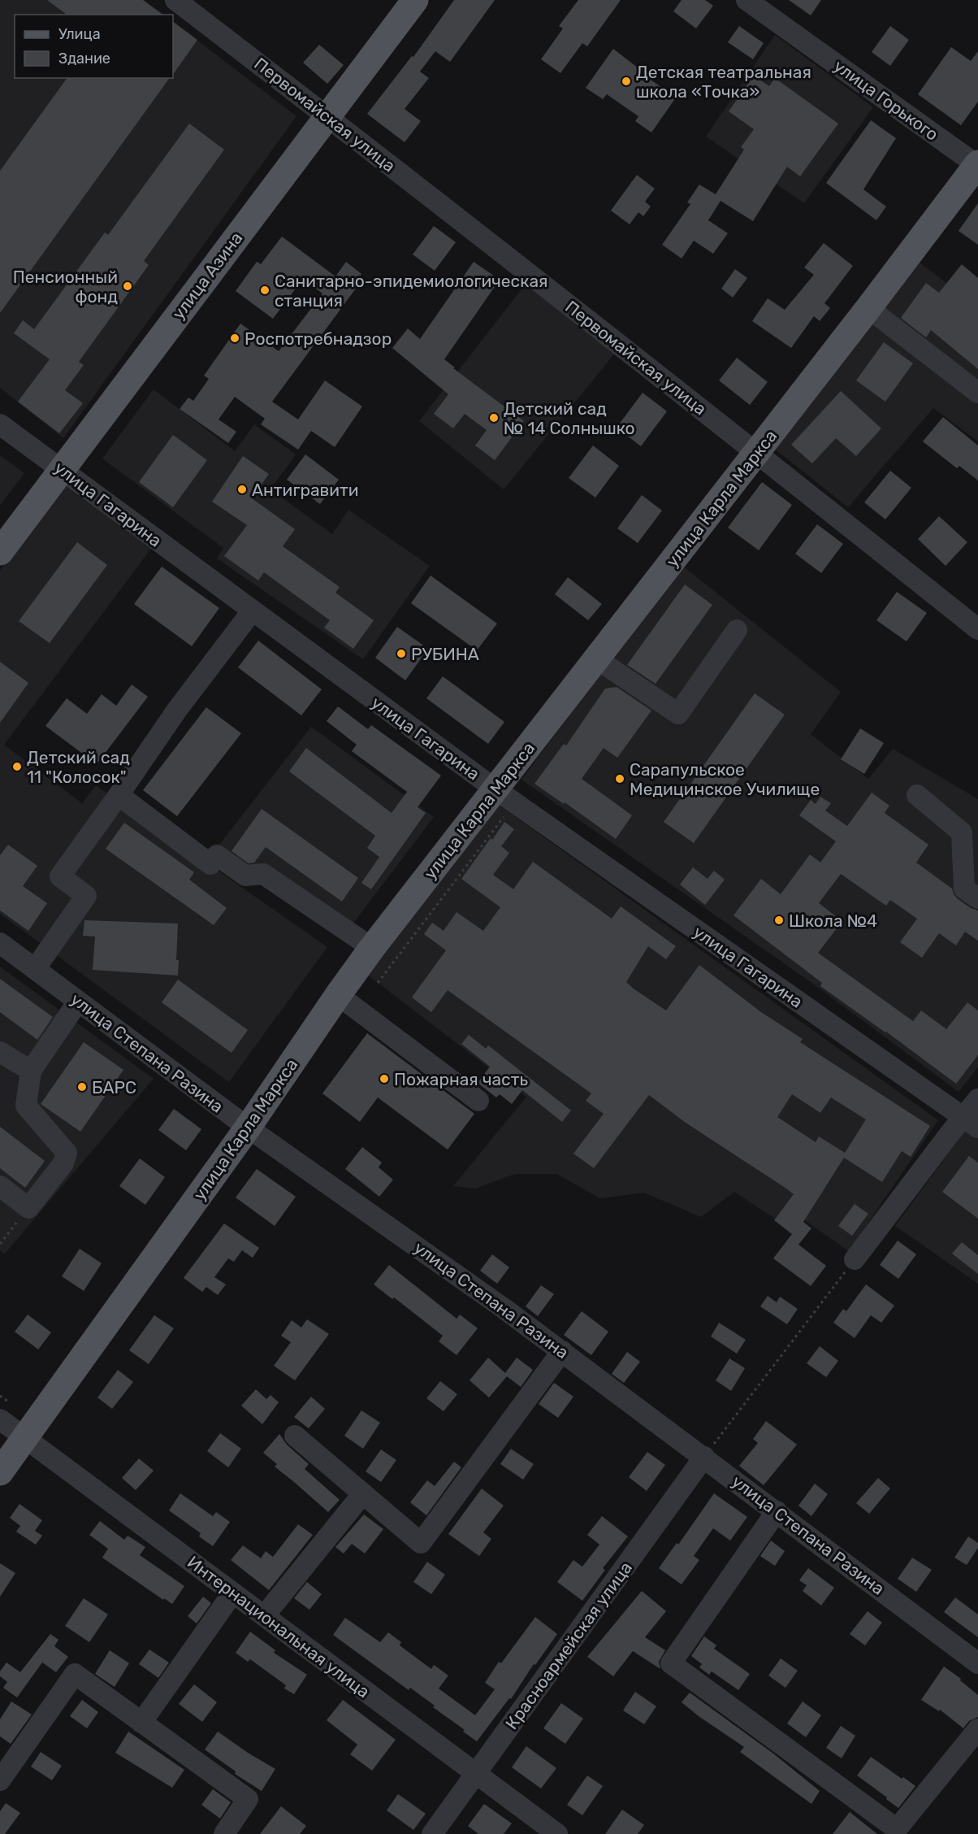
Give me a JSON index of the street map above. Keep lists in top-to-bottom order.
{
  "streets": {
    "main road": ["улица Азина", "улица Карла Маркса"],
    "street": [
      "улица Горького",
      "Первомайская улица",
      "улица Гагарина",
      "улица Степана Разина",
      "Интернациональная улица",
      "Красноармейская улица"
    ]
  },
  "crossings": [
    ["улица Горького", "улица Карла Маркса"],
    ["Первомайская улица", "улица Азина"],
    ["Первомайская улица", "улица Карла Маркса"],
    ["улица Азина", "улица Гагарина"],
    ["улица Карла Маркса", "улица Гагарина"],
    ["улица Карла Маркса", "улица Степана Разина"],
    ["улица Карла Маркса", "Интернациональная улица"],
    ["улица Степана Разина", "Красноармейская улица"],
    ["Интернациональная улица", "Красноармейская улица"]
  ],
  "places": [
    "Детская театральная школа «Точка»",
    "Пенсионный фонд",
    "Санитарно-эпидемиологическая станция",
    "Роспотребнадзор",
    "Детский сад № 14 Солнышко",
    "Антигравити",
    "РУБИНА",
    "Детский сад 11 \"Колосок\"",
    "Сарапульское Медицинское Училище",
    "Школа №4",
    "Пожарная часть",
    "БАРС"
  ],
  "legend": ["Улица", "Здание"]
}
